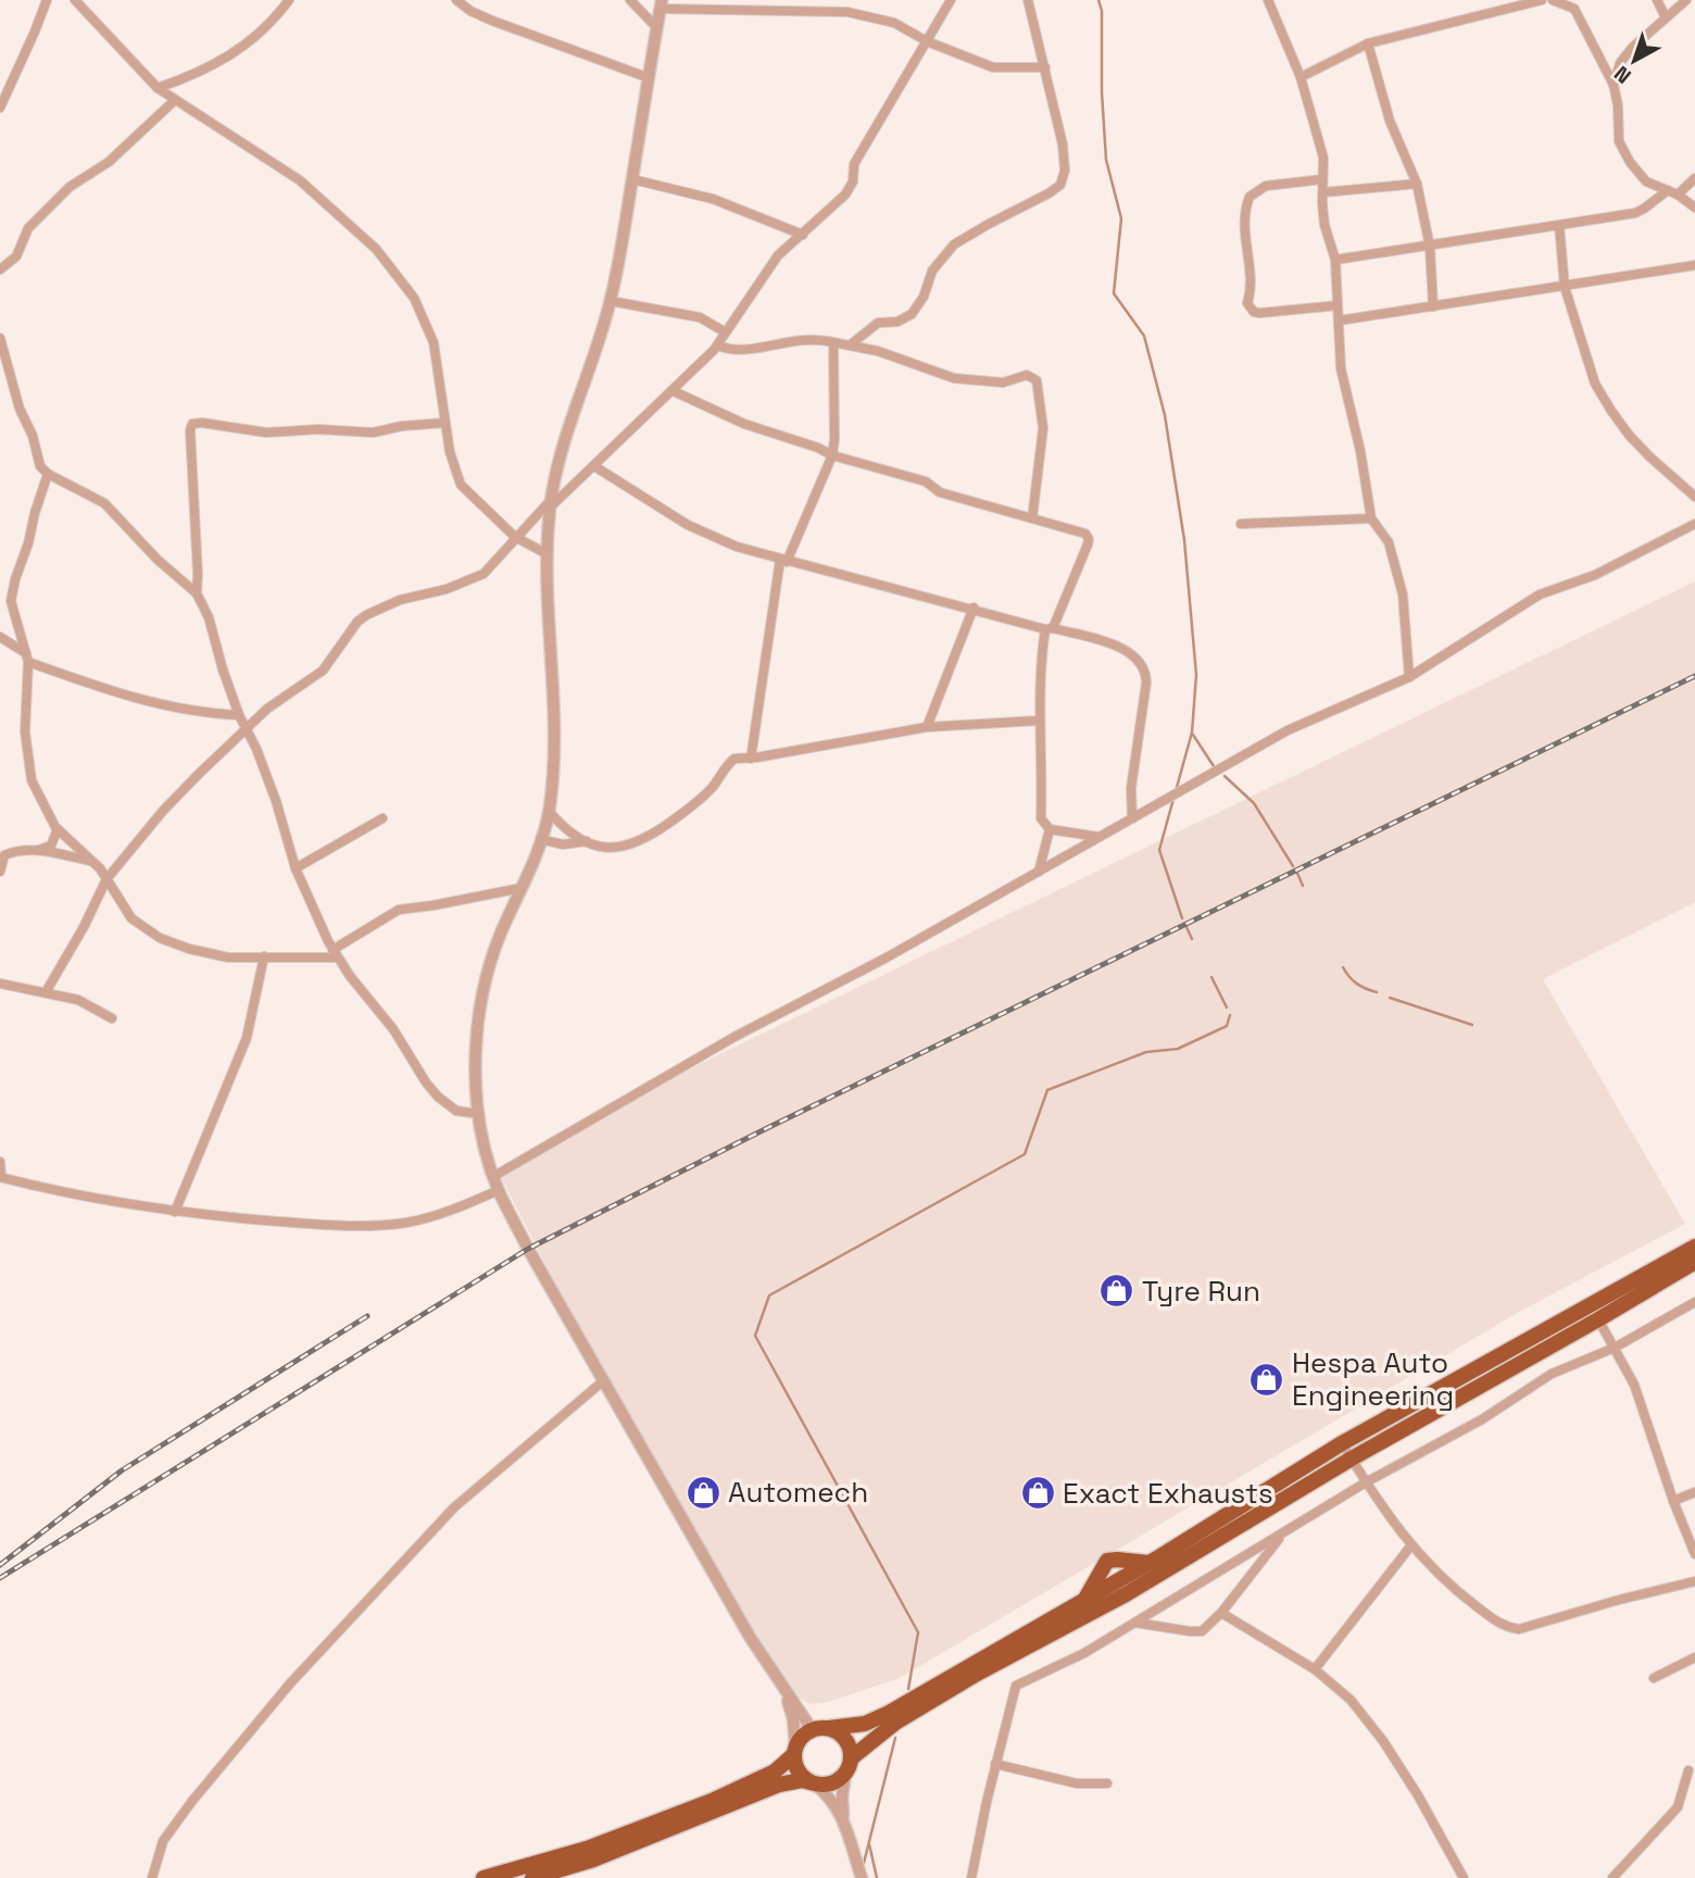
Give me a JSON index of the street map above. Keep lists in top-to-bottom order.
{
  "places": {
    "shop": [
      "Tyre Run",
      "Hespa Auto Engineering",
      "Automech",
      "Exact Exhausts"
    ]
  },
  "north": "bottom left"
}
